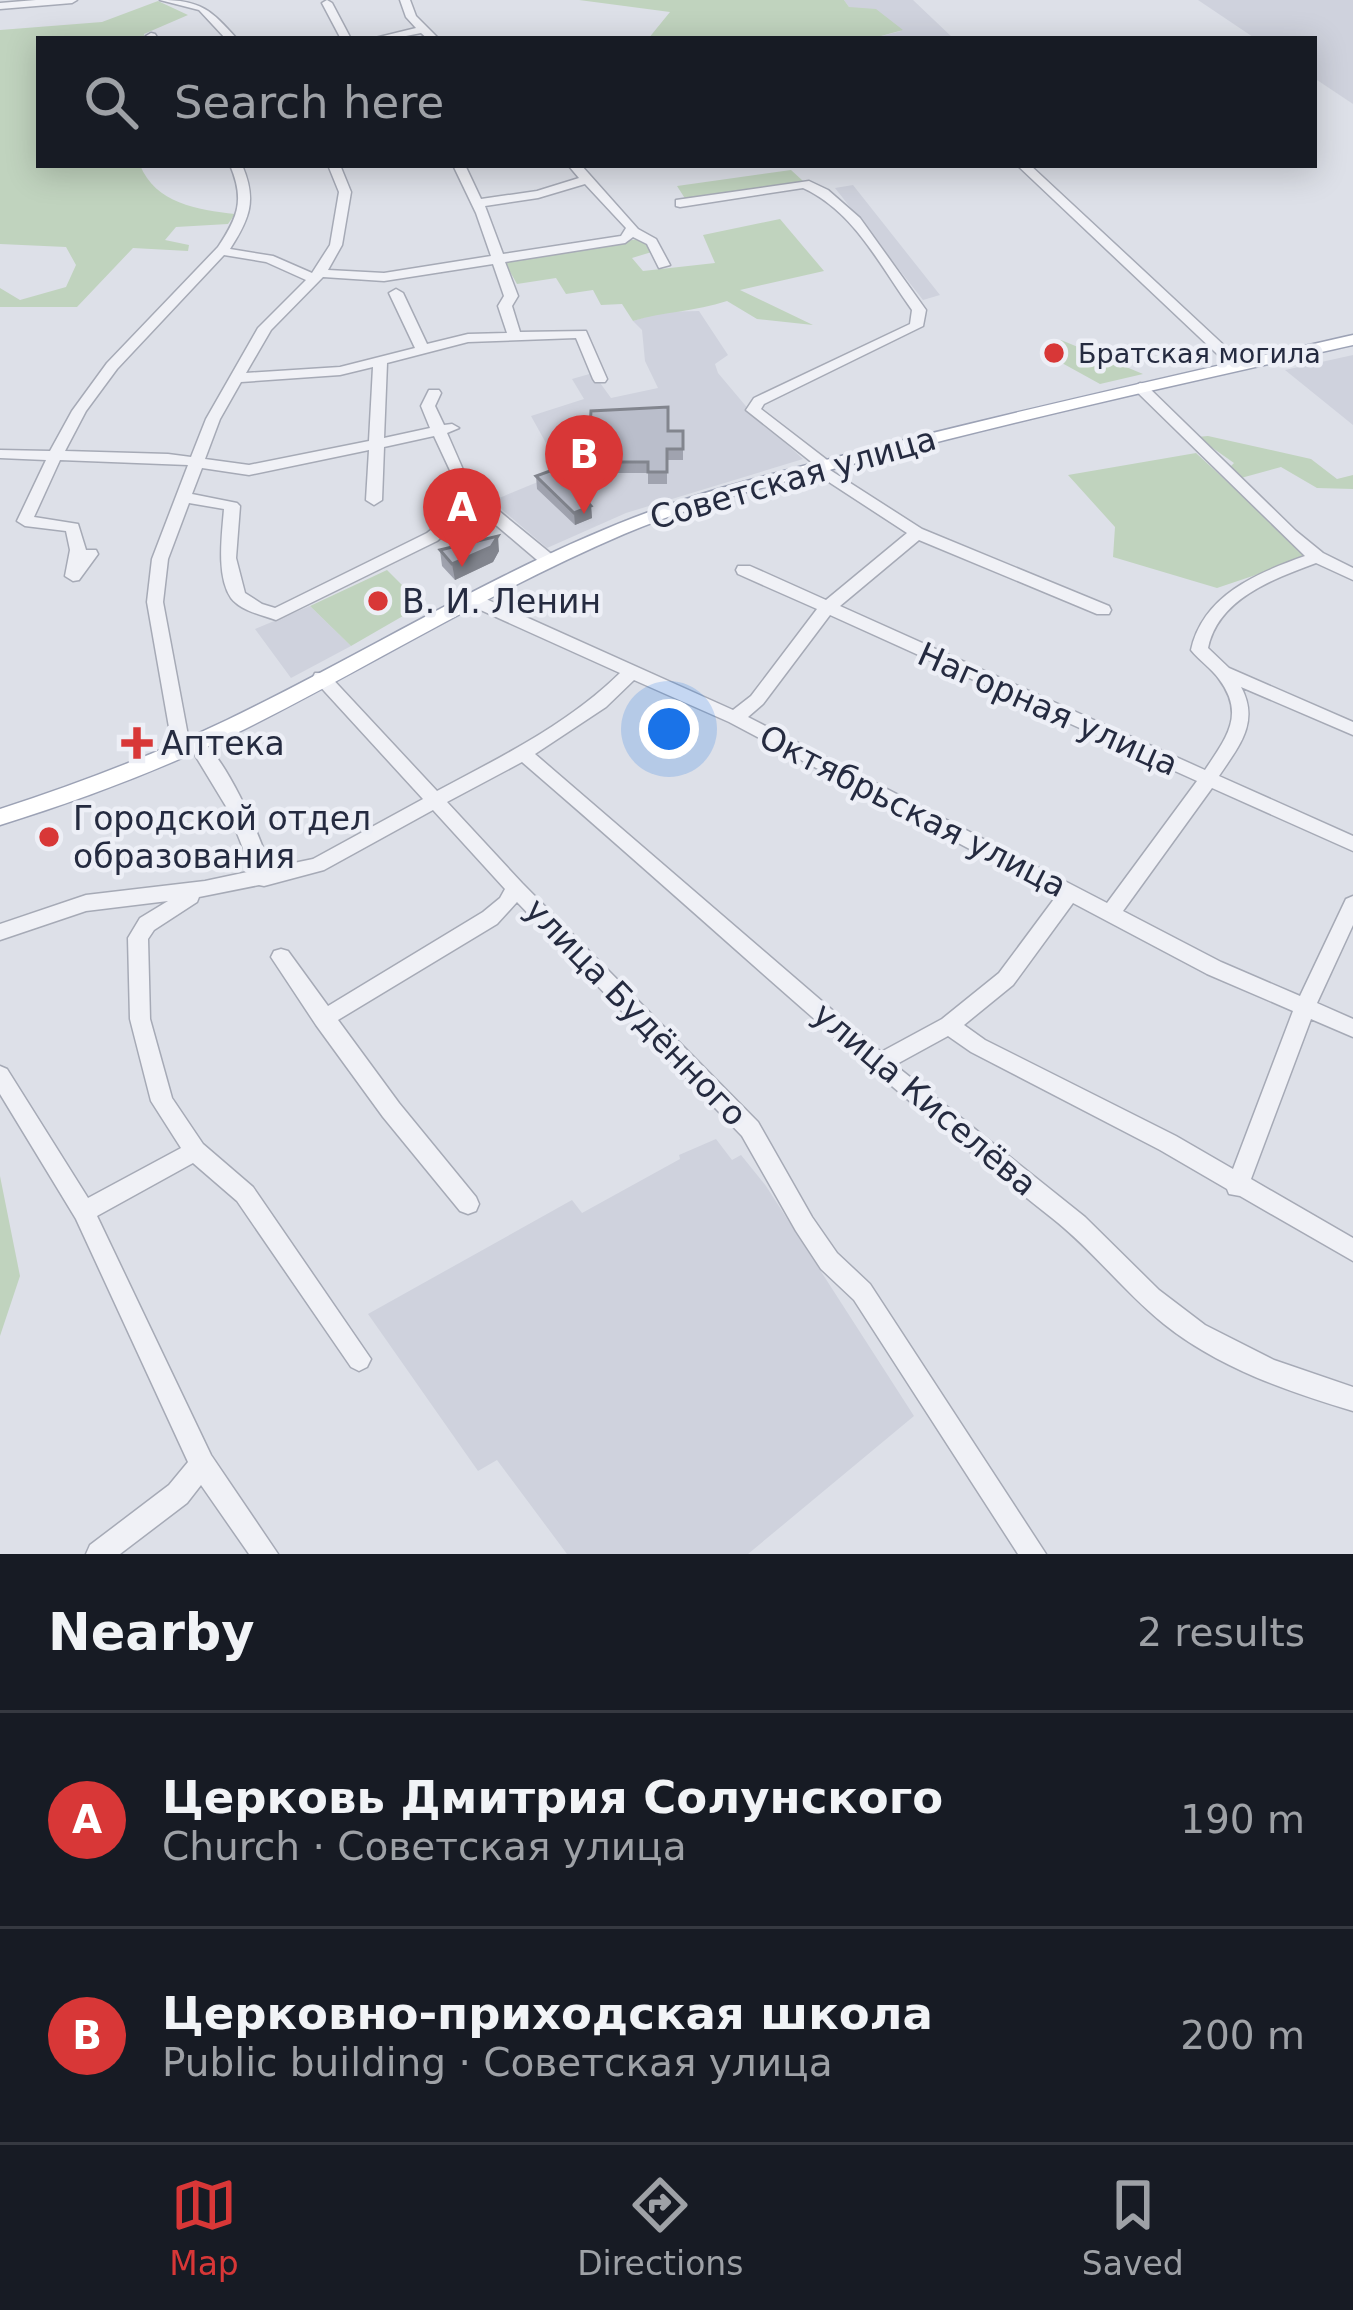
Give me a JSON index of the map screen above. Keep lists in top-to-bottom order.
{
  "streets": {
    "main road": ["Советская улица"],
    "street": [
      "Нагорная улица",
      "Октябрьская улица",
      "улица Будённого",
      "улица Киселёва"
    ]
  },
  "crossings": [
    ["Советская улица", "Октябрьская улица"],
    ["Советская улица", "улица Будённого"]
  ],
  "places": {
    "other": ["Братская могила", "В. И. Ленин", "Городской отдел образования"],
    "health": ["Аптека"]
  },
  "page": {
    "search": "Search here",
    "pins": ["B", "A"],
    "heading": ["Nearby", "2 results"],
    "list": [
      {
        "mark": "A",
        "name": "Церковь Дмитрия Солунского",
        "note": "Church · Советская улица",
        "value": "190 m"
      },
      {
        "mark": "B",
        "name": "Церковно-приходская школа",
        "note": "Public building · Советская улица",
        "value": "200 m"
      }
    ],
    "nav": ["Map", "Directions", "Saved"]
  }
}
